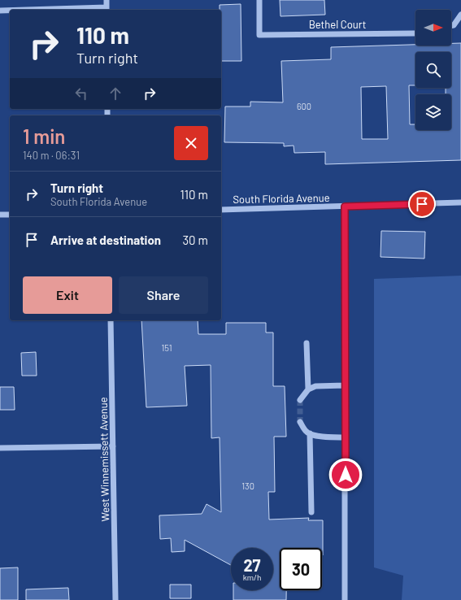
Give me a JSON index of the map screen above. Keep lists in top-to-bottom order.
{
  "streets": {
    "street": ["Bethel Court", "South Florida Avenue", "West Winnemissett Avenue"]
  },
  "house_numbers": ["600", "151", "130"],
  "north": "right",
  "page": {
    "turn": ["110 m", "Turn right"],
    "heading": ["1 min", "140 m · 06:31"],
    "list": [
      {
        "name": "Turn right",
        "note": "South Florida Avenue",
        "value": "110 m"
      },
      {
        "name": "Arrive at destination",
        "value": "30 m"
      }
    ],
    "buttons": ["Exit", "Share"],
    "speed": "27 km/h",
    "limit": "30"
  }
}
